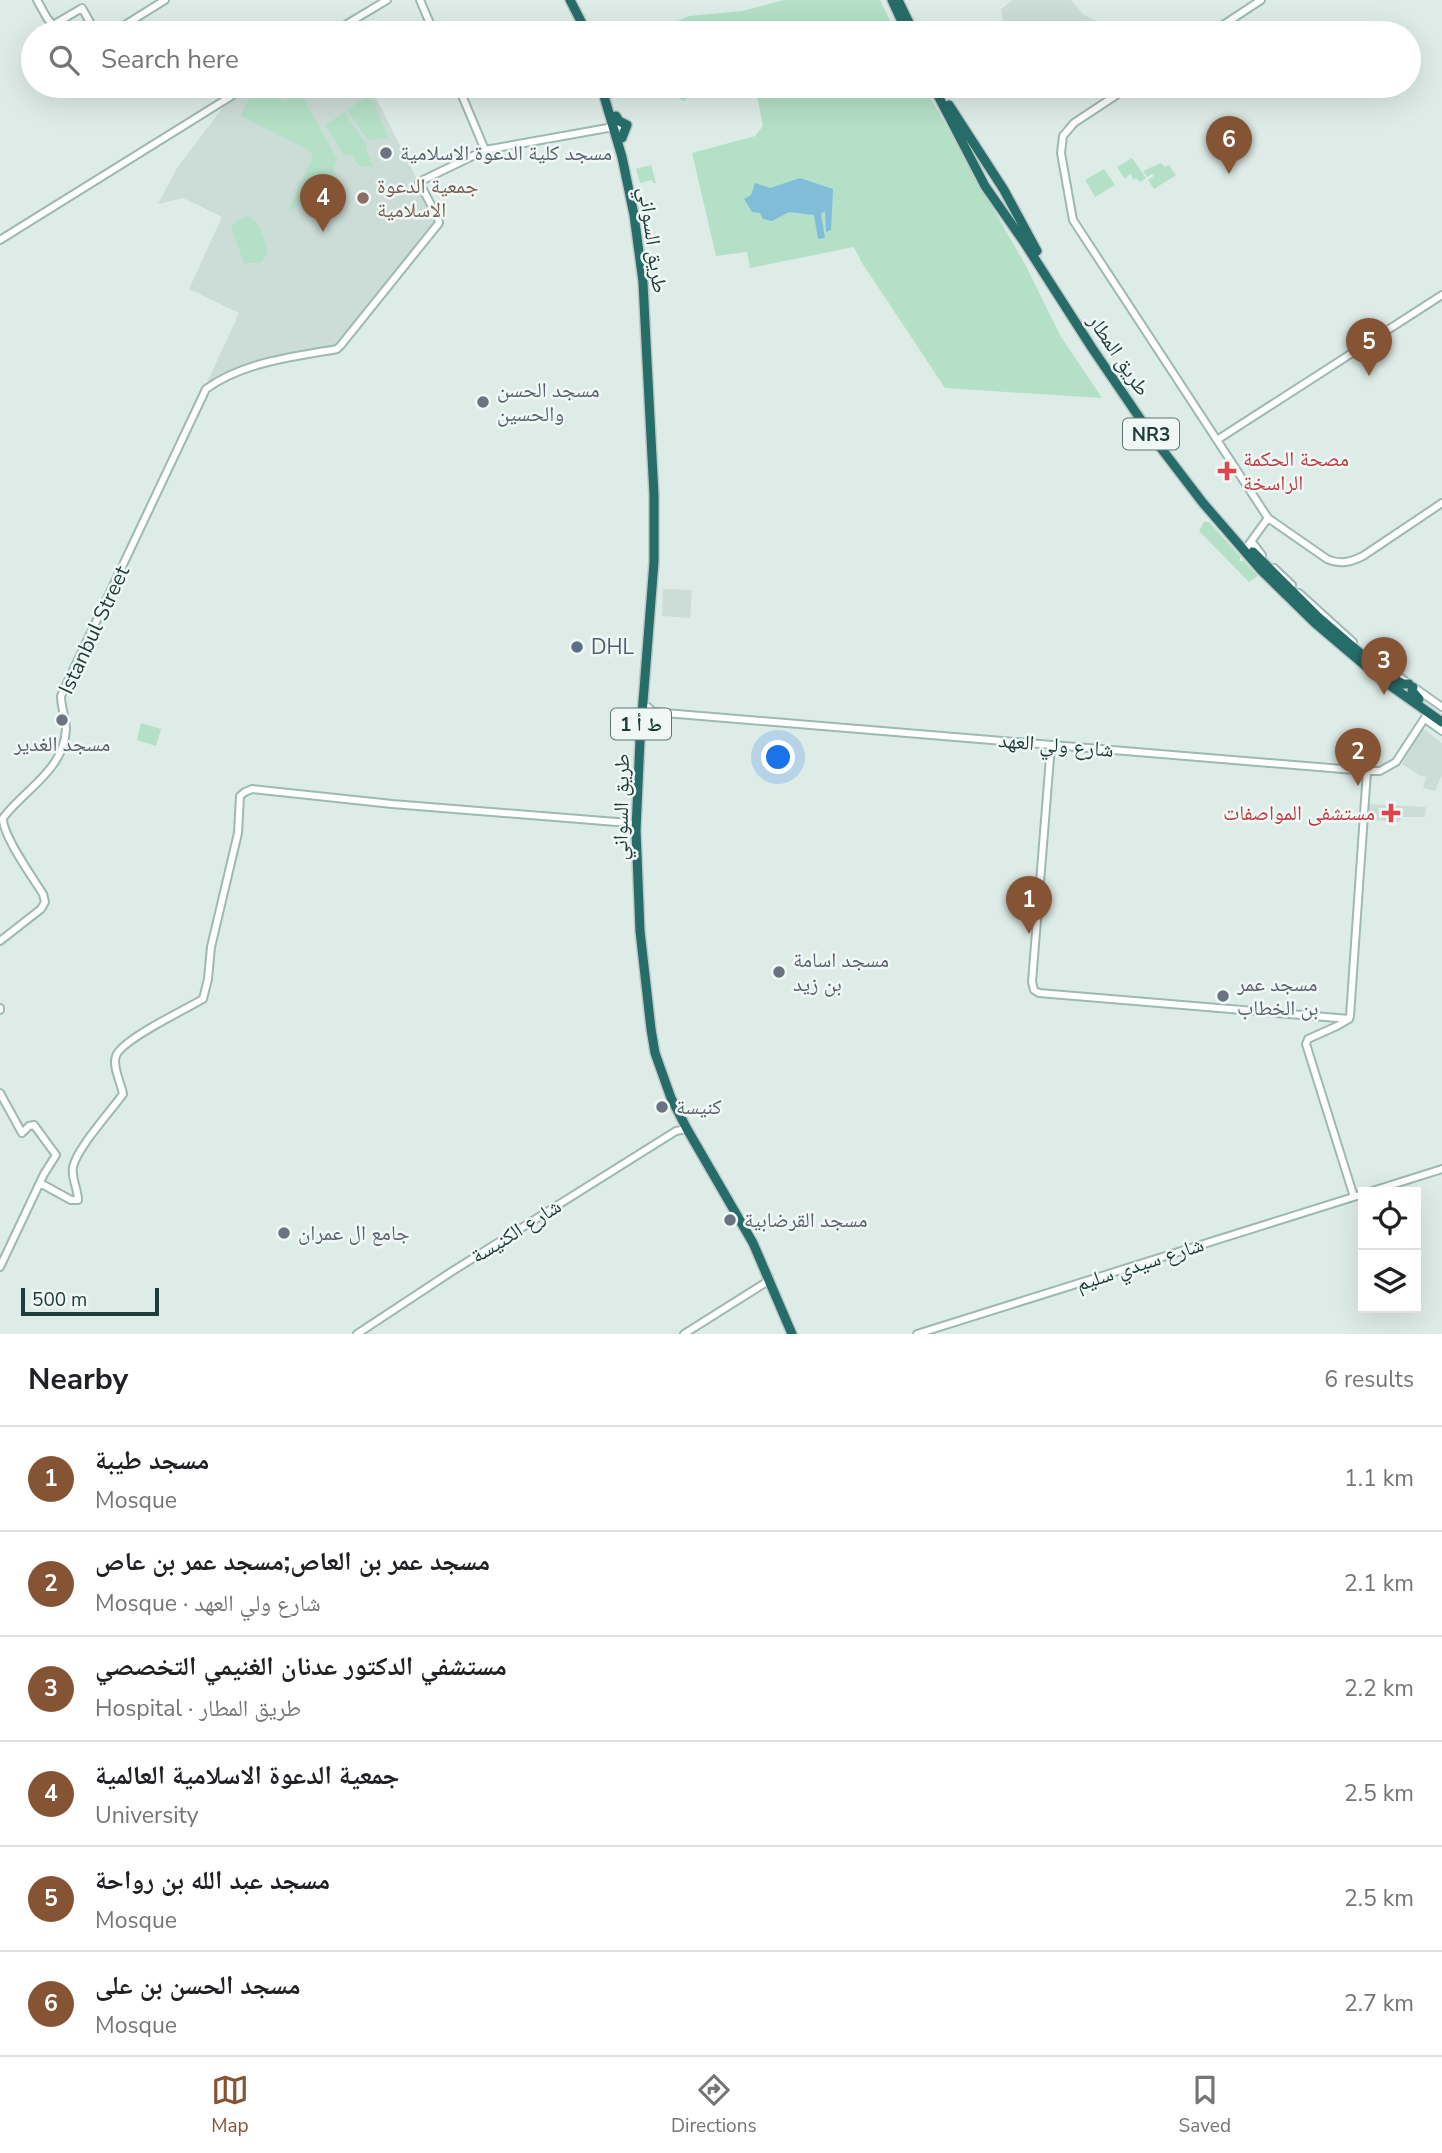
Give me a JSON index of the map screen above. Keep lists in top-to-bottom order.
{
  "streets": {
    "highway": [
      "طريق السواني",
      "طريق المطار",
      "NR3",
      "ط أ 1"
    ],
    "street": [
      "Istanbul Street",
      "شارع ولي العهد",
      "شارع الكنيسة",
      "شارع سيدي سليم"
    ]
  },
  "crossings": [
    ["طريق السواني", "شارع ولي العهد"],
    ["طريق السواني", "شارع الكنيسة"],
    ["طريق المطار", "شارع ولي العهد"]
  ],
  "places": {
    "other": [
      "مسجد كلية الدعوة الاسلامية",
      "جمعية الدعوة الاسلامية",
      "مسجد الحسن والحسين",
      "DHL",
      "مسجد الغدير",
      "مسجد اسامة بن زيد",
      "مسجد عمر بن الخطاب",
      "كنيسة",
      "مسجد القرضابية",
      "جامع ال عمران"
    ],
    "health": ["مصحة الحكمة الراسخة", "مستشفى المواصفات"]
  },
  "scale_bar": "500 m",
  "page": {
    "search": "Search here",
    "pins": [
      "6",
      "4",
      "5",
      "3",
      "2",
      "1"
    ],
    "scale": "500 m",
    "heading": ["Nearby", "6 results"],
    "list": [
      {
        "mark": "1",
        "name": "مسجد طيبة",
        "note": "Mosque",
        "value": "1.1 km"
      },
      {
        "mark": "2",
        "name": "مسجد عمر بن العاص;مسجد عمر بن عاص",
        "note": "Mosque · شارع ولي العهد",
        "value": "2.1 km"
      },
      {
        "mark": "3",
        "name": "مستشفي الدكتور عدنان الغنيمي التخصصي",
        "note": "Hospital · طريق المطار",
        "value": "2.2 km"
      },
      {
        "mark": "4",
        "name": "جمعية الدعوة الاسلامية العالمية",
        "note": "University",
        "value": "2.5 km"
      },
      {
        "mark": "5",
        "name": "مسجد عبد الله بن رواحة",
        "note": "Mosque",
        "value": "2.5 km"
      },
      {
        "mark": "6",
        "name": "مسجد الحسن بن على",
        "note": "Mosque",
        "value": "2.7 km"
      }
    ],
    "nav": ["Map", "Directions", "Saved"]
  }
}
